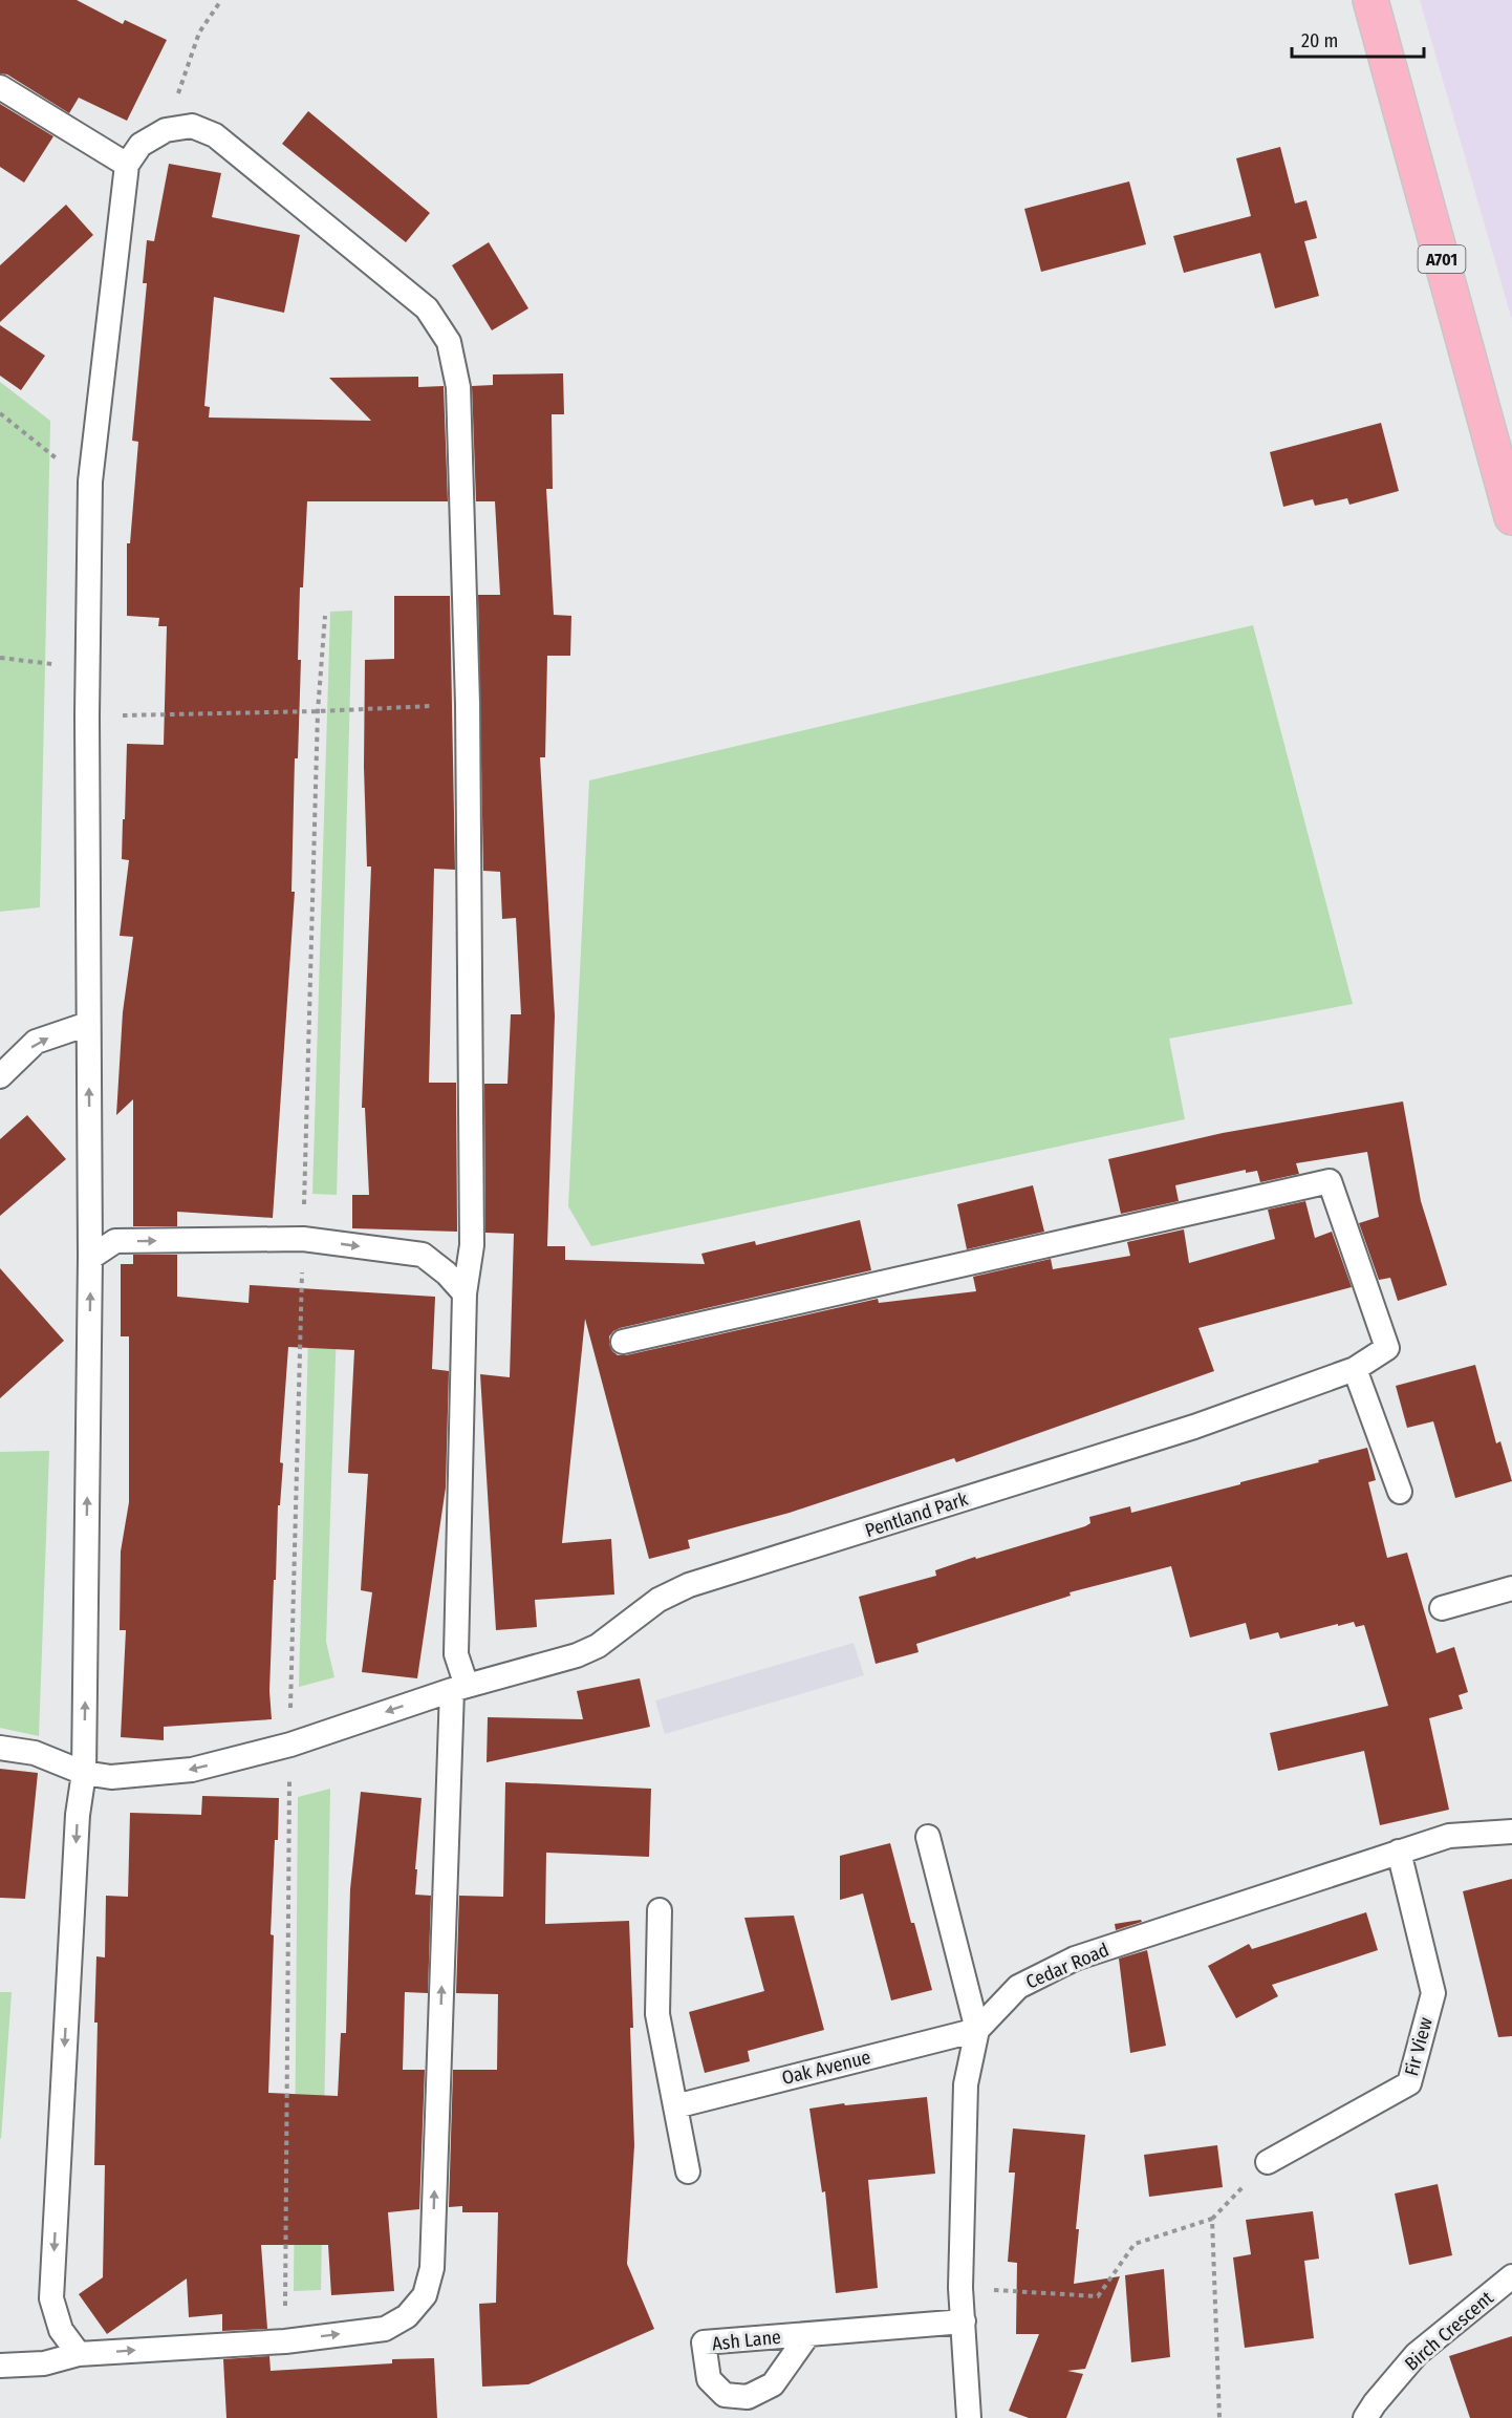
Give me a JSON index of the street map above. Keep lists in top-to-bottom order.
{
  "streets": {
    "main road": ["A701"],
    "lane": [
      "Pentland Park",
      "Cedar Road",
      "Fir View",
      "Oak Avenue",
      "Birch Crescent",
      "Ash Lane"
    ]
  },
  "crossings": [
    ["Cedar Road", "Fir View"],
    ["Cedar Road", "Oak Avenue"]
  ],
  "scale_bar": "20 m"
}
